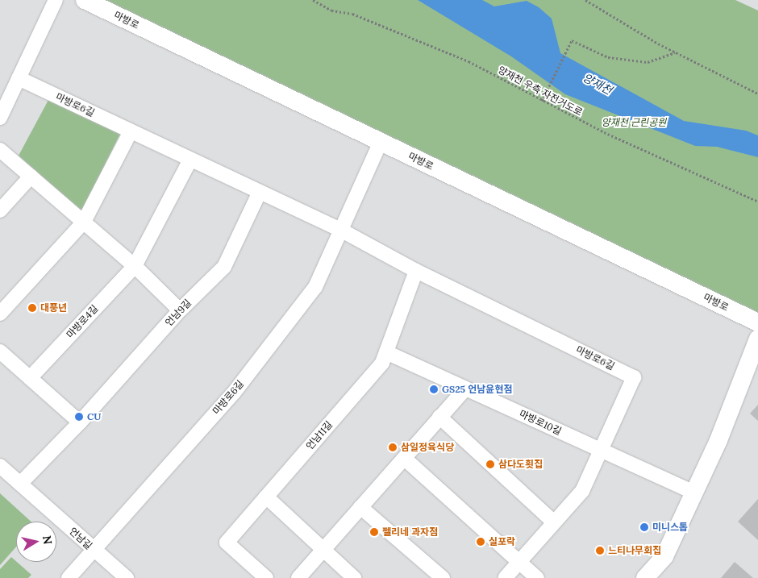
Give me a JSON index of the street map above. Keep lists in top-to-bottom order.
{
  "streets": {
    "street": [
      "마방로",
      "마방로6길",
      "언남9길",
      "마방로4길",
      "마방로10길",
      "언남11길",
      "언남길"
    ],
    "path": ["양재천 우측 자전거도로"]
  },
  "crossings": [
    ["마방로", "마방로6길"],
    ["마방로6길", "언남9길"],
    ["마방로6길", "마방로10길"],
    ["마방로6길", "언남11길"],
    ["마방로6길", "언남길"],
    ["언남9길", "언남길"],
    ["마방로10길", "언남11길"]
  ],
  "water": ["양재천"],
  "parks": ["양재천 근린공원"],
  "places": [
    "대풍년",
    "GS25 언남윤현점",
    "CU",
    "삼일정육식당",
    "삼다도횟집",
    "미니스톱",
    "쩰리네 과자점",
    "실포락",
    "느티나무회집"
  ],
  "north": "right"
}
